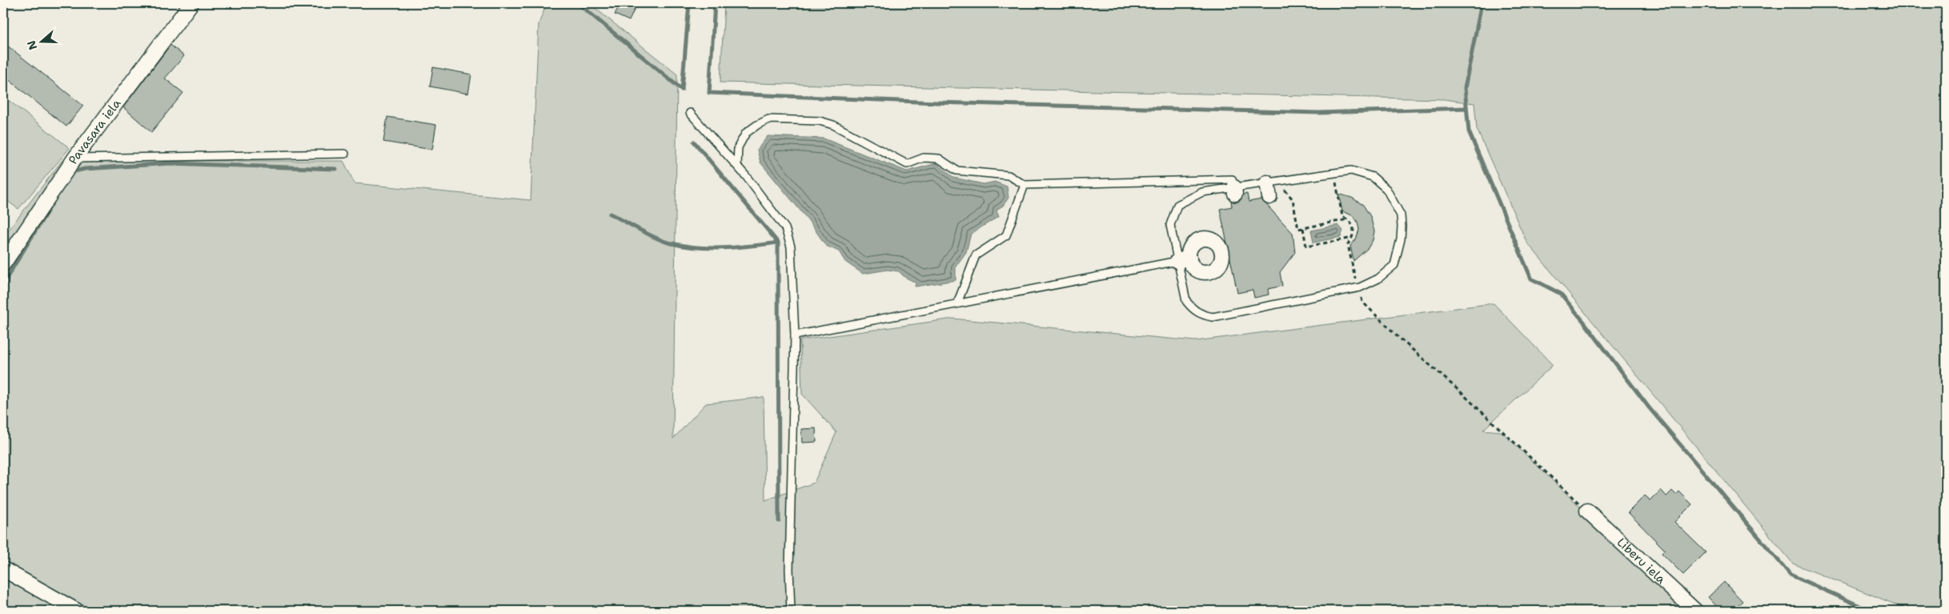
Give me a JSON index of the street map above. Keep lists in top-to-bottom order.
{
  "streets": {
    "street": ["Pavasara iela", "Liberu iela"]
  },
  "north": "left"
}
